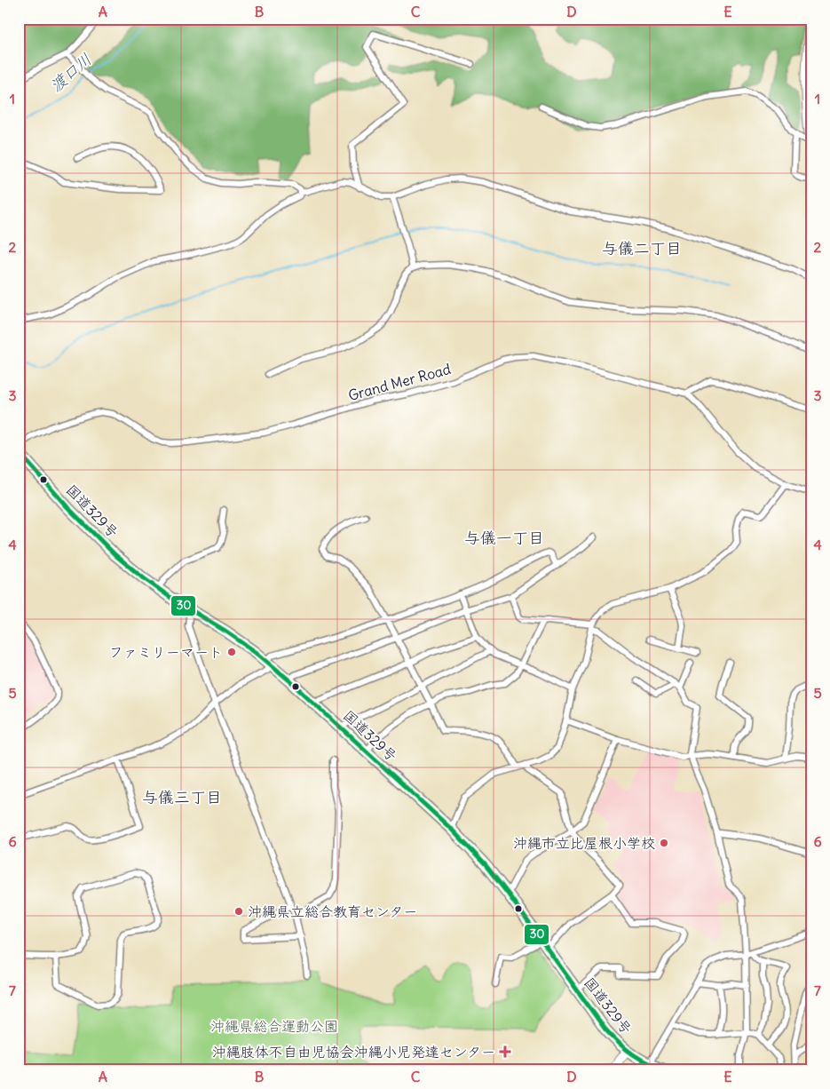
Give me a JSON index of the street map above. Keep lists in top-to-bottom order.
{
  "streets": {
    "highway": ["国道329号"],
    "street": ["Grand Mer Road"]
  },
  "districts": ["与儀二丁目", "与儀一丁目", "与儀三丁目"],
  "water": ["渡口川"],
  "parks": ["沖縄県総合運動公園"],
  "places": {
    "other": ["ファミリーマート", "沖縄市立比屋根小学校", "沖縄県立総合教育センター"],
    "health": ["沖縄肢体不自由児協会沖縄小児発達センター"]
  },
  "lines": ["transit line 30"],
  "grid": {
    "columns": [
      "A",
      "B",
      "C",
      "D",
      "E"
    ],
    "rows": [
      "1",
      "2",
      "3",
      "4",
      "5",
      "6",
      "7"
    ]
  }
}
